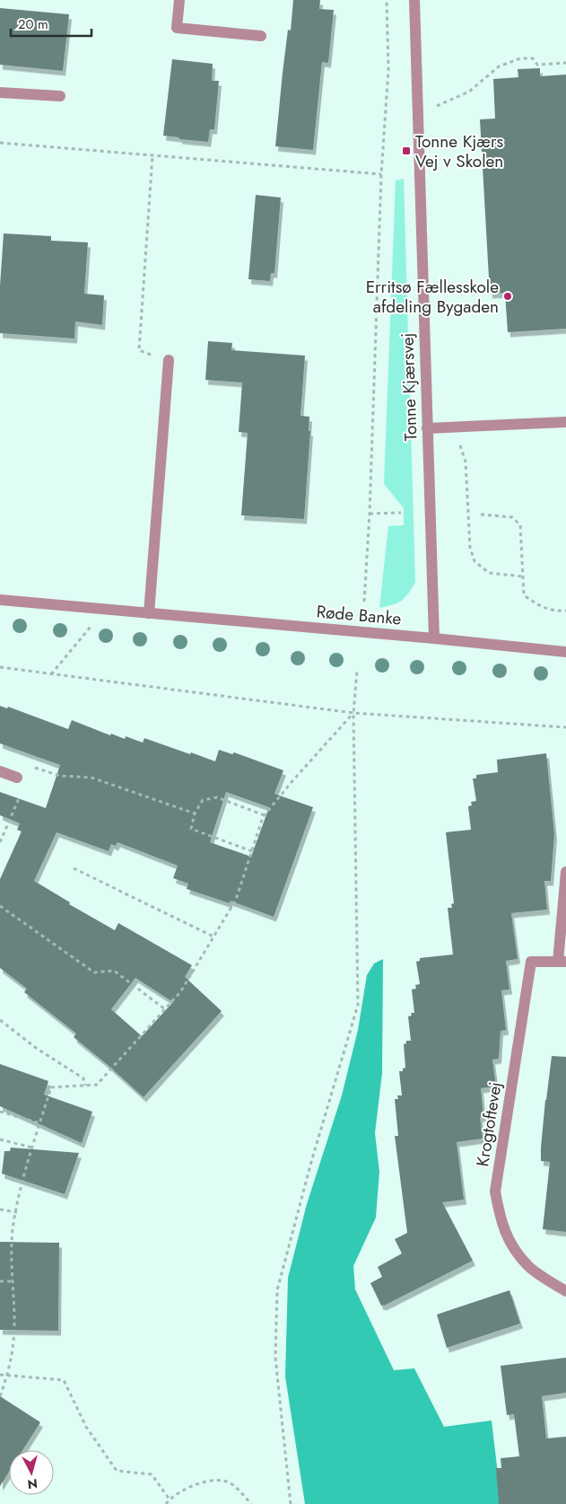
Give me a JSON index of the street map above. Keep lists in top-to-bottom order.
{
  "streets": {
    "street": ["Tonne Kjærsvej", "Røde Banke", "Krogtoftevej"]
  },
  "crossings": [
    ["Tonne Kjærsvej", "Røde Banke"]
  ],
  "places": {
    "transit": ["Tonne Kjærs Vej v Skolen"],
    "other": ["Erritsø Fællesskole afdeling Bygaden"]
  },
  "scale_bar": "20 m",
  "north": "bottom"
}
